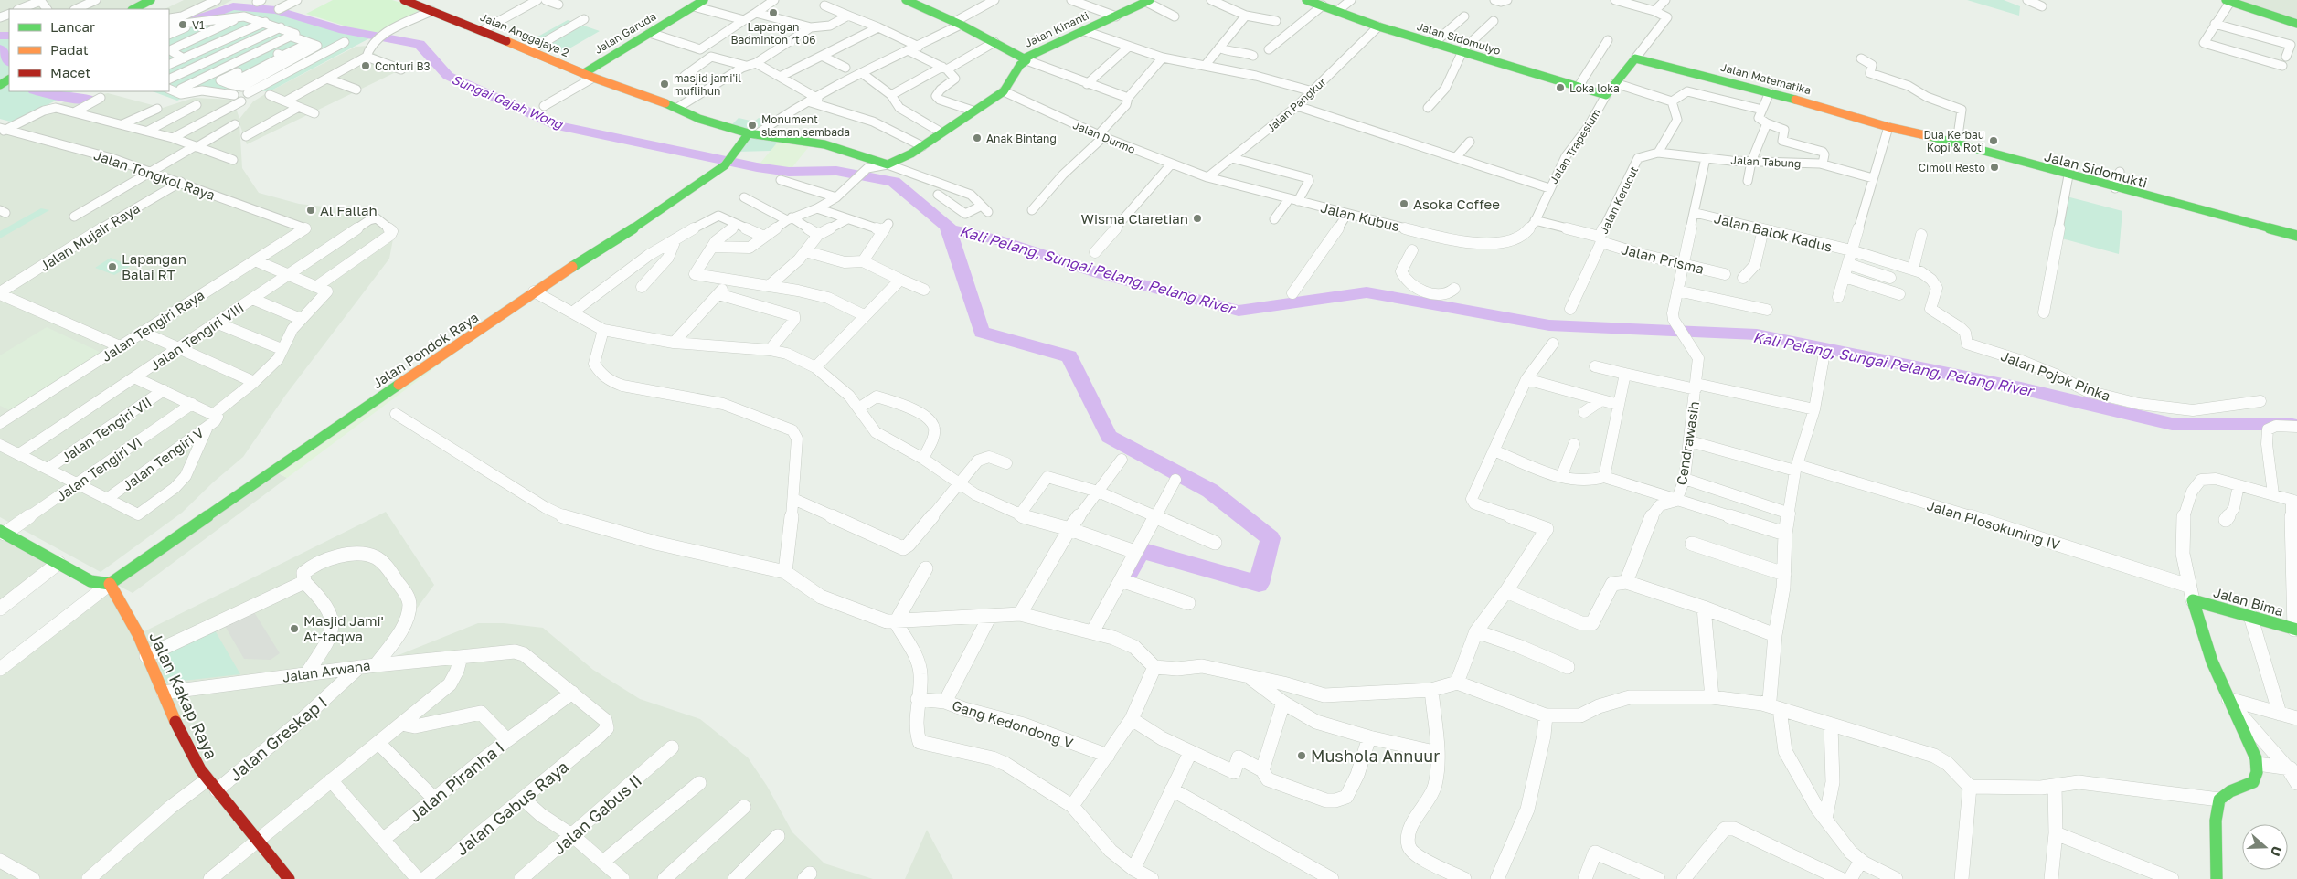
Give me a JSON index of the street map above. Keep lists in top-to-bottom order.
{
  "streets": {
    "street": [
      "Jalan Kinanti",
      "Jalan Garuda",
      "Jalan Anggajaya 2",
      "Jalan Sidomulyo",
      "Jalan Matematika",
      "Jalan Pangkur",
      "Jalan Durmo",
      "Jalan Trapesium",
      "Jalan Tabung",
      "Jalan Sidomukti",
      "Jalan Tongkol Raya",
      "Jalan Kerucut",
      "Jalan Kubus",
      "Jalan Balok Kadus",
      "Jalan Mujair Raya",
      "Jalan Prisma",
      "Jalan Tengiri Raya",
      "Jalan Tengiri VIII",
      "Jalan Pondok Raya",
      "Jalan Pojok Pinka",
      "Jalan Tengiri VII",
      "Cendrawasih",
      "Jalan Tengiri V",
      "Jalan Tengiri VI",
      "Jalan Plosokuning IV",
      "Jalan Bima",
      "Jalan Arwana",
      "Jalan Kakap Raya",
      "Gang Kedondong V",
      "Jalan Greskap I",
      "Jalan Piranha I",
      "Jalan Gabus Raya",
      "Jalan Gabus II"
    ]
  },
  "crossings": [
    ["Jalan Garuda", "Jalan Anggajaya 2"],
    ["Jalan Anggajaya 2", "Jalan Pondok Raya"],
    ["Jalan Sidomulyo", "Jalan Pangkur"],
    ["Jalan Sidomulyo", "Jalan Trapesium"],
    ["Jalan Matematika", "Jalan Sidomukti"],
    ["Jalan Pangkur", "Jalan Durmo"],
    ["Jalan Pangkur", "Jalan Kubus"],
    ["Jalan Durmo", "Jalan Kubus"],
    ["Jalan Trapesium", "Jalan Kubus"],
    ["Jalan Trapesium", "Jalan Prisma"],
    ["Jalan Tabung", "Jalan Kerucut"],
    ["Jalan Tongkol Raya", "Jalan Mujair Raya"],
    ["Jalan Tongkol Raya", "Jalan Tengiri Raya"],
    ["Jalan Kerucut", "Jalan Prisma"],
    ["Jalan Balok Kadus", "Jalan Pojok Pinka"],
    ["Jalan Mujair Raya", "Jalan Tengiri Raya"],
    ["Jalan Tengiri VIII", "Jalan Tengiri V"],
    ["Jalan Pondok Raya", "Jalan Kakap Raya"],
    ["Cendrawasih", "Jalan Plosokuning IV"],
    ["Jalan Arwana", "Jalan Kakap Raya"],
    ["Jalan Arwana", "Jalan Greskap I"],
    ["Jalan Kakap Raya", "Jalan Greskap I"],
    ["Jalan Piranha I", "Jalan Gabus Raya"]
  ],
  "water": ["Sungai Gajah Wong", "Kali Pelang, Sungai Pelang, Pelang River"],
  "places": [
    "Lapangan Badminton rt 06",
    "V1",
    "Conturi B3",
    "masjid jami'il muflihun",
    "Loka loka",
    "Monument sleman sembada",
    "Anak Bintang",
    "Dua Kerbau Kopi & Roti",
    "Cimoll Resto",
    "Asoka Coffee",
    "Al Fallah",
    "Wisma Claretian",
    "Lapangan Balai RT",
    "Masjid Jami' At-taqwa",
    "Mushola Annuur"
  ],
  "legend": ["Lancar", "Padat", "Macet"],
  "north": "right"
}
